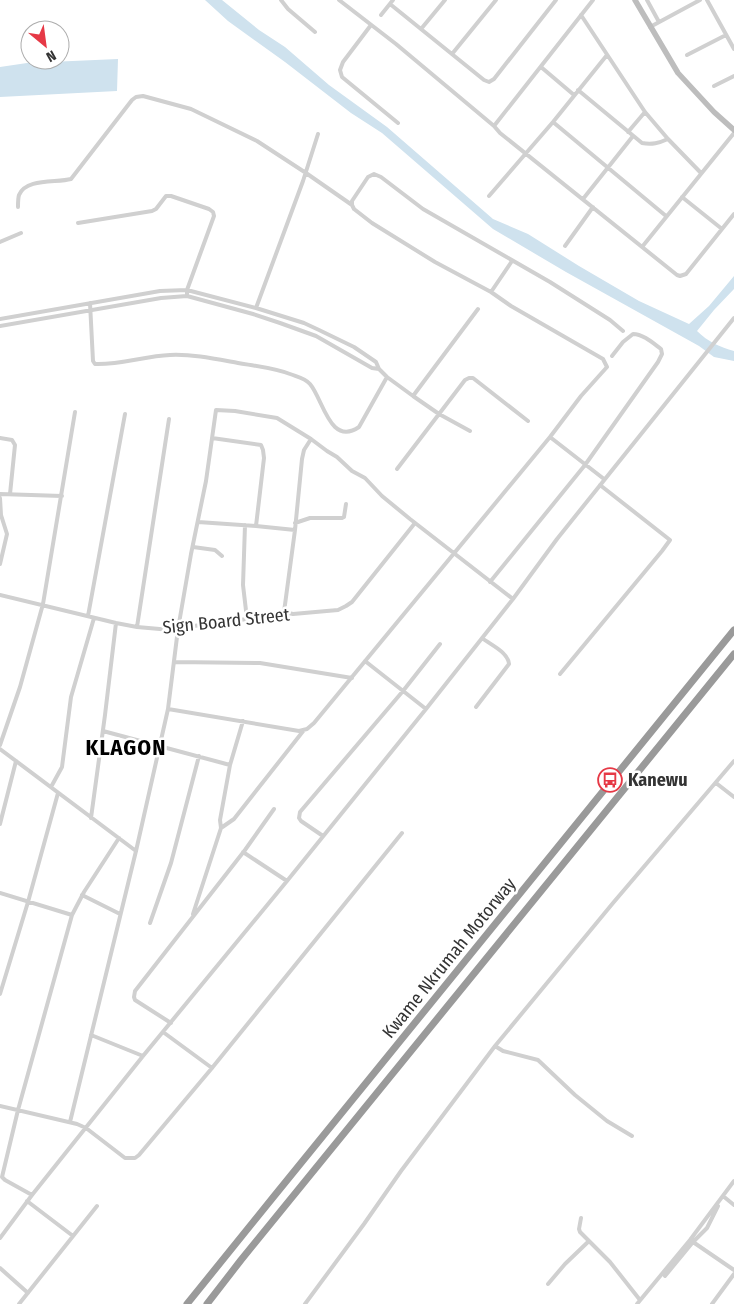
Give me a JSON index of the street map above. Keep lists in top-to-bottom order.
{
  "streets": {
    "highway": ["Kwame Nkrumah Motorway"],
    "street": ["Sign Board Street"]
  },
  "districts": ["KLAGON"],
  "places": {
    "bus stop": ["Kanewu"]
  },
  "north": "bottom right"
}
